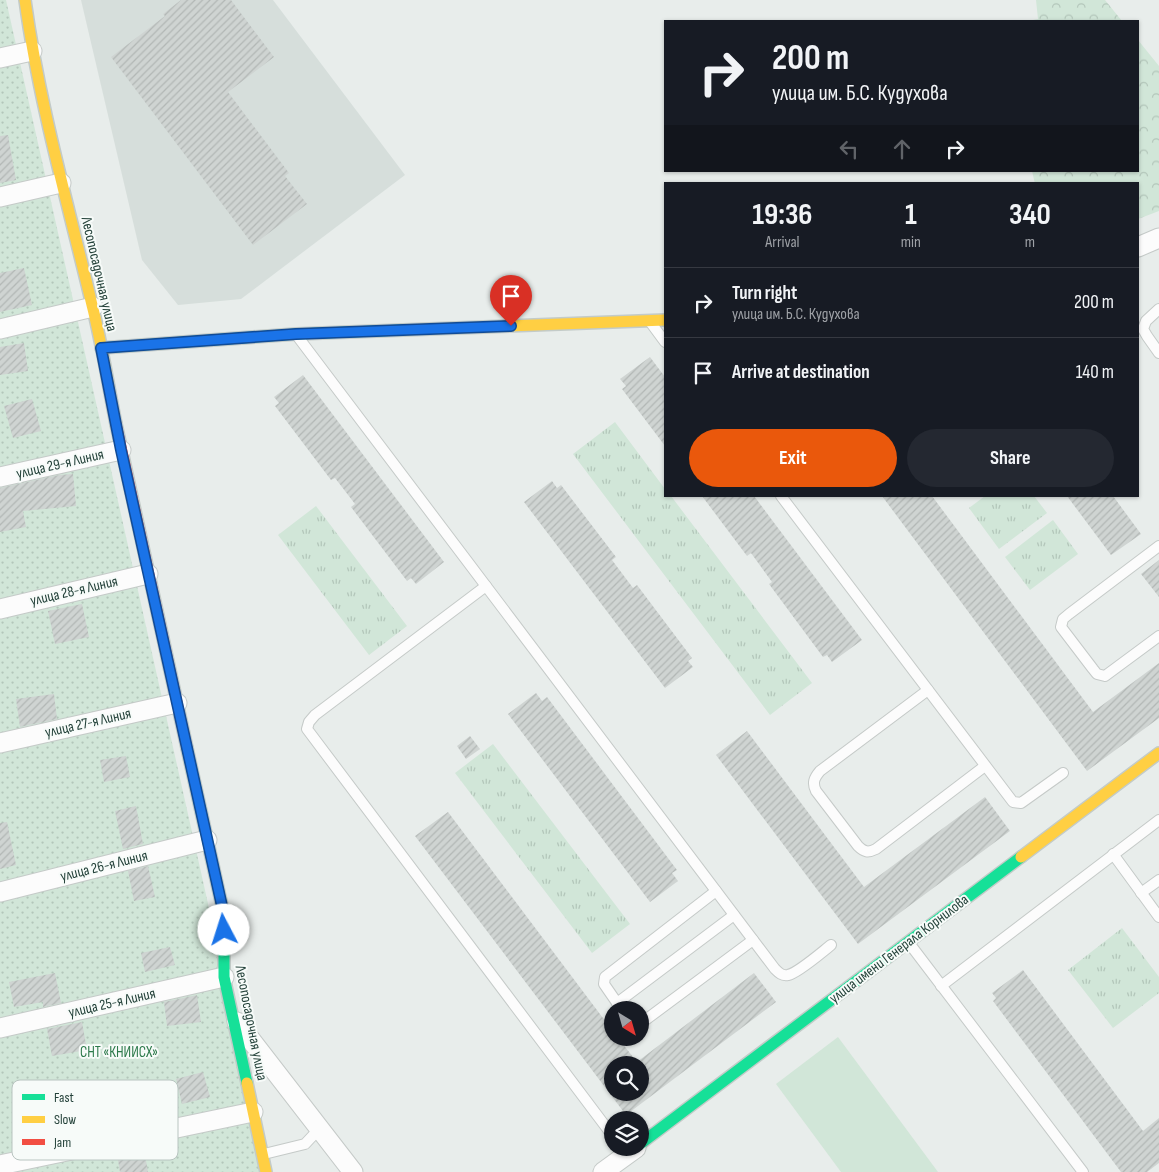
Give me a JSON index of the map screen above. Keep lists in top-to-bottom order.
{
  "streets": {
    "street": [
      "Лесопосадочная улица",
      "улица 29-я Линия",
      "улица 28-я Линия",
      "улица 27-я Линия",
      "улица 26-я Линия",
      "улица имени Генерала Корнилова",
      "улица 25-я Линия"
    ]
  },
  "crossings": [
    ["Лесопосадочная улица", "улица 29-я Линия"],
    ["Лесопосадочная улица", "улица 28-я Линия"],
    ["Лесопосадочная улица", "улица 27-я Линия"],
    ["Лесопосадочная улица", "улица 26-я Линия"],
    ["Лесопосадочная улица", "улица 25-я Линия"]
  ],
  "parks": ["СНТ «КНИИСХ»"],
  "legend": ["Fast", "Slow", "Jam"],
  "north": "bottom right",
  "page": {
    "turn": ["200 m", "улица им. Б.С. Кудухова"],
    "eta": [
      "19:36",
      "Arrival",
      "1",
      "min",
      "340",
      "m"
    ],
    "list": [
      {
        "name": "Turn right",
        "note": "улица им. Б.С. Кудухова",
        "value": "200 m"
      },
      {
        "name": "Arrive at destination",
        "value": "140 m"
      }
    ],
    "buttons": ["Exit", "Share"]
  }
}
